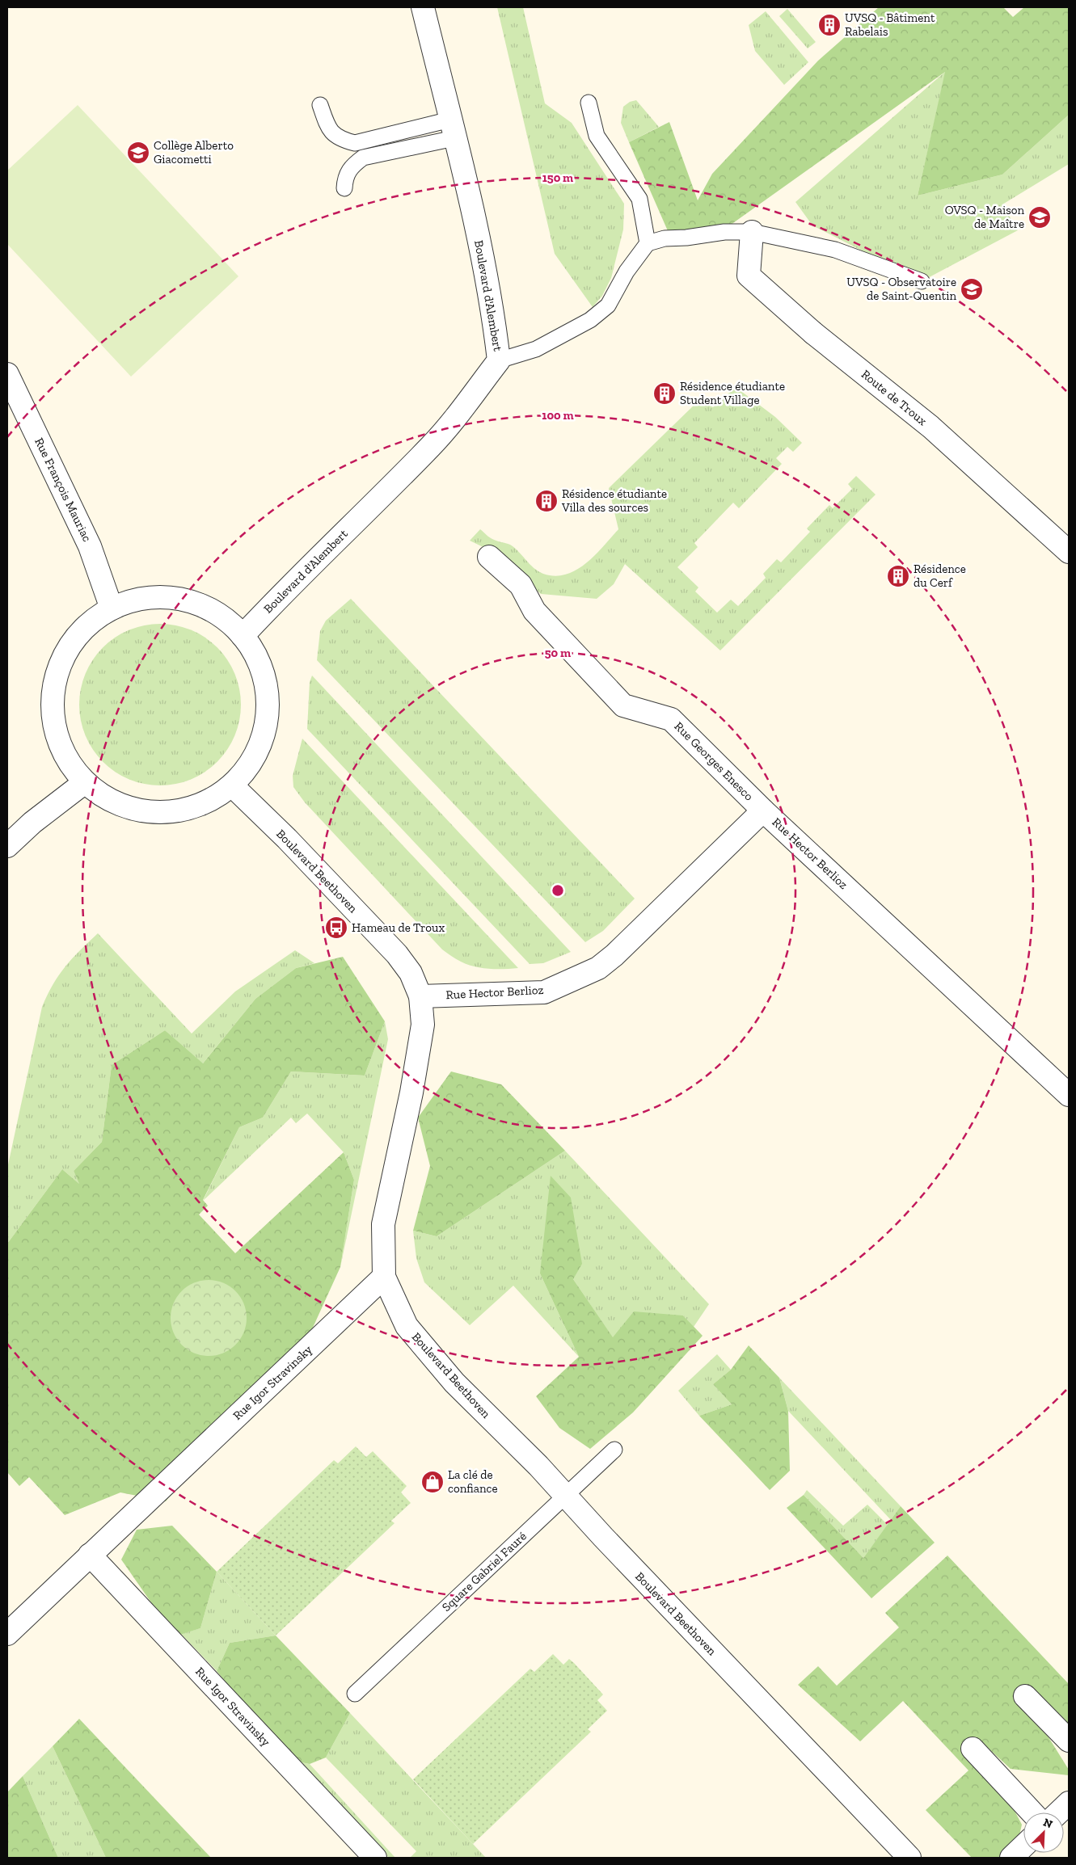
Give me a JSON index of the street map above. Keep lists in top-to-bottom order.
{
  "streets": {
    "street": [
      "Boulevard d'Alembert",
      "Route de Troux",
      "Rue François Mauriac",
      "Rue Georges Enesco",
      "Rue Hector Berlioz",
      "Boulevard Beethoven",
      "Rue Igor Stravinsky"
    ],
    "lane": ["Square Gabriel Fauré"]
  },
  "crossings": [
    ["Rue Georges Enesco", "Rue Hector Berlioz"],
    ["Rue Hector Berlioz", "Boulevard Beethoven"],
    ["Boulevard Beethoven", "Rue Igor Stravinsky"],
    ["Boulevard Beethoven", "Square Gabriel Fauré"]
  ],
  "places": {
    "building": [
      "UVSQ - Bâtiment Rabelais",
      "Résidence étudiante Student Village",
      "Résidence étudiante Villa des sources",
      "Résidence du Cerf"
    ],
    "school or university": ["Collège Alberto Giacometti", "OVSQ - Maison de Maître", "UVSQ - Observatoire de Saint-Quentin"],
    "bus stop": ["Hameau de Troux"],
    "shop": ["La clé de confiance"]
  },
  "north": "top right",
  "rings": ["150 m", "100 m", "50 m"]
}
